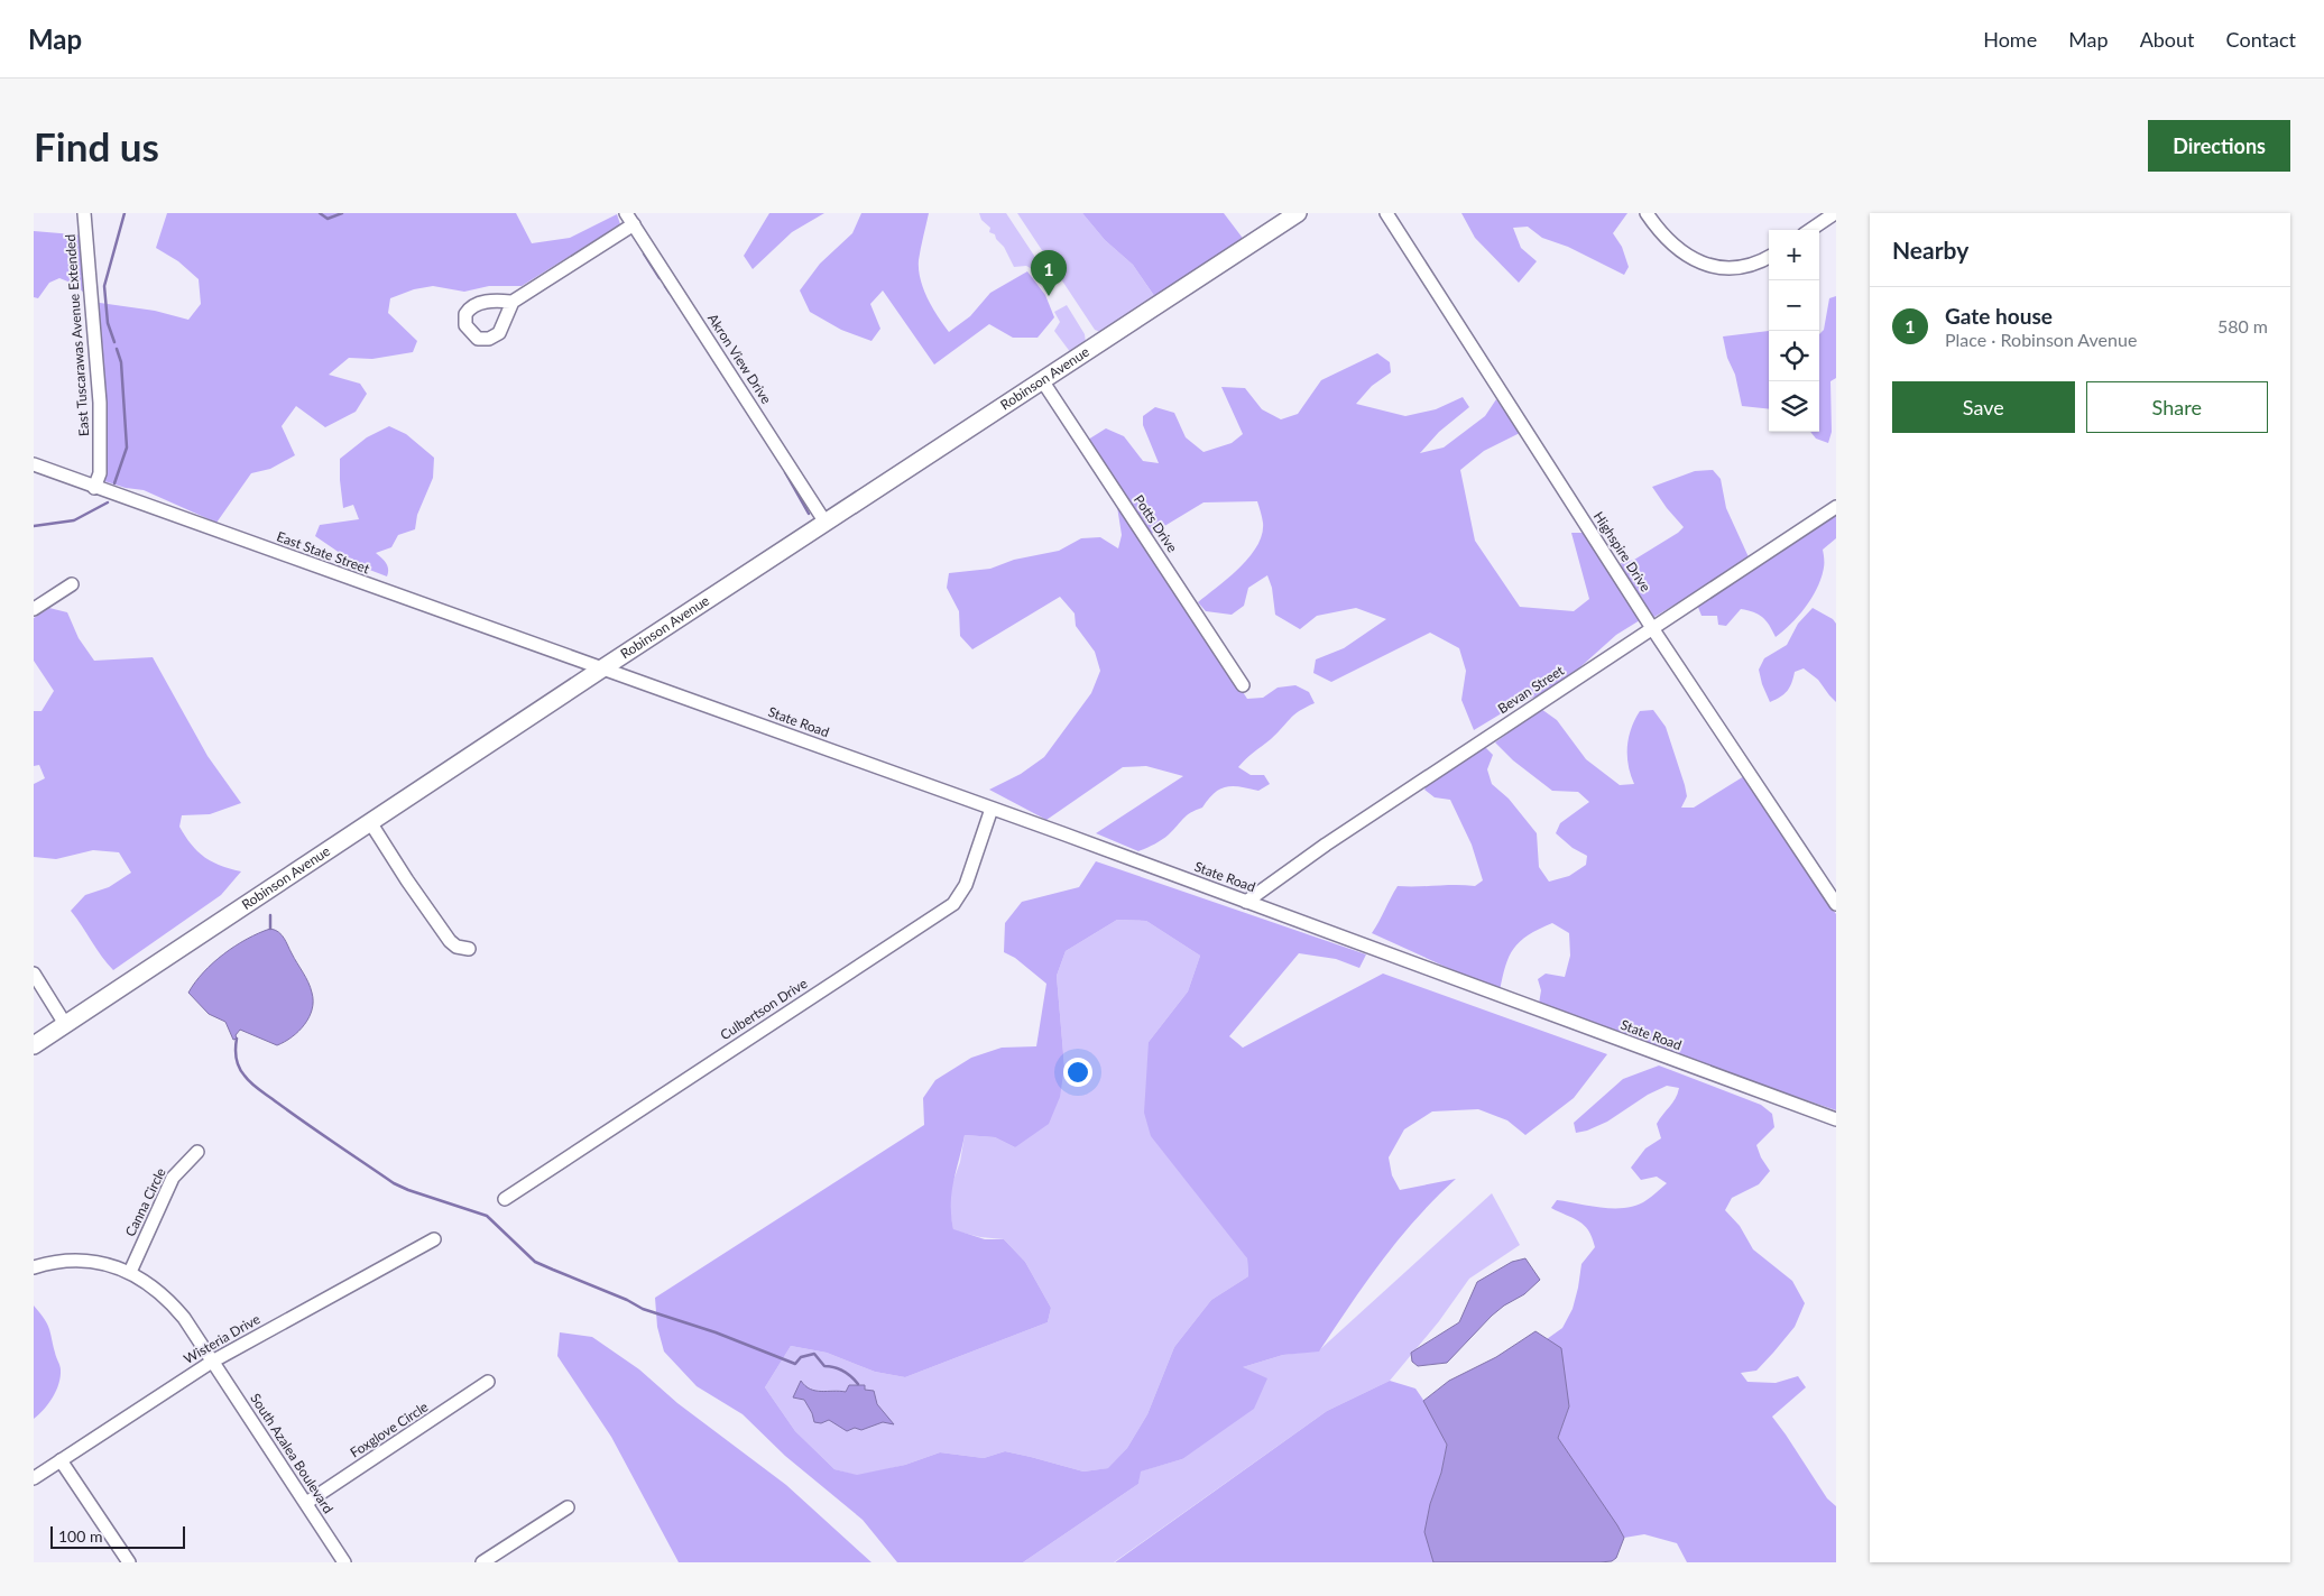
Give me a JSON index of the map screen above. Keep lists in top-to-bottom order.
{
  "streets": {
    "main road": ["Robinson Avenue"],
    "street": [
      "East Tuscarawas Avenue Extended",
      "Akron View Drive",
      "Potts Drive",
      "Highspire Drive",
      "East State Street",
      "Bevan Street",
      "State Road",
      "Culbertson Drive",
      "Canna Circle",
      "Wisteria Drive",
      "Foxglove Circle",
      "South Azalea Boulevard"
    ]
  },
  "crossings": [
    ["East Tuscarawas Avenue Extended", "East State Street"],
    ["Akron View Drive", "Robinson Avenue"],
    ["Robinson Avenue", "Potts Drive"],
    ["Robinson Avenue", "East State Street"],
    ["Robinson Avenue", "State Road"],
    ["Highspire Drive", "Bevan Street"],
    ["East State Street", "State Road"],
    ["Bevan Street", "State Road"],
    ["State Road", "Culbertson Drive"],
    ["Canna Circle", "South Azalea Boulevard"],
    ["Wisteria Drive", "South Azalea Boulevard"],
    ["Foxglove Circle", "South Azalea Boulevard"]
  ],
  "scale_bar": "100 m",
  "page": {
    "header": "Map",
    "nav": [
      "Home",
      "Map",
      "About",
      "Contact"
    ],
    "buttons": [
      "Directions",
      ["Save", "Share"]
    ],
    "title": "Find us",
    "heading": "Nearby",
    "map_buttons": ["+", "−"],
    "pins": "1",
    "list": [
      {
        "mark": "1",
        "name": "Gate house",
        "note": "Place · Robinson Avenue",
        "value": "580 m"
      }
    ],
    "scale": "100 m"
  }
}
